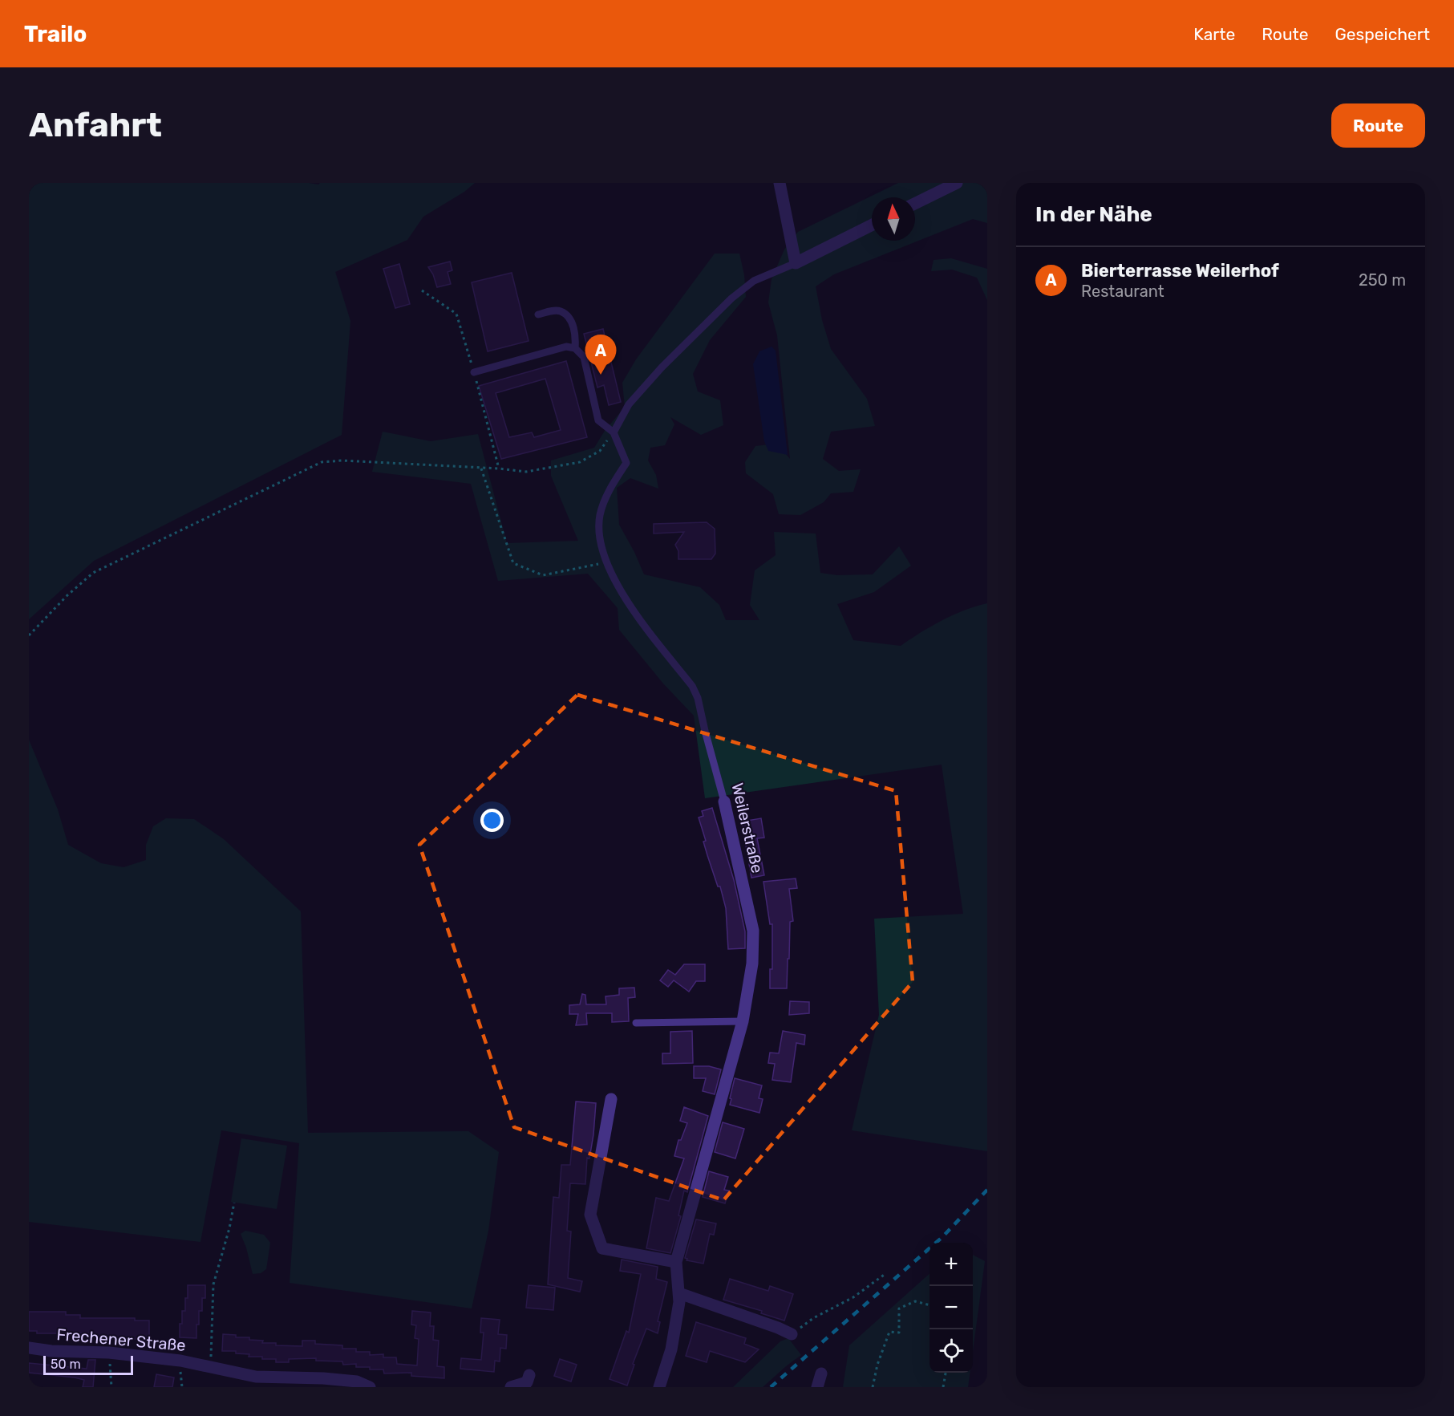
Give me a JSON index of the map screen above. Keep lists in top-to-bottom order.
{
  "streets": {
    "street": ["Weilerstraße", "Frechener Straße"]
  },
  "scale_bar": "50 m",
  "north": "top",
  "page": {
    "header": "Trailo",
    "nav": ["Karte", "Route", "Gespeichert"],
    "buttons": "Route",
    "title": "Anfahrt",
    "heading": "In der Nähe",
    "list": [
      {
        "mark": "A",
        "name": "Bierterrasse Weilerhof",
        "note": "Restaurant",
        "value": "250 m"
      }
    ],
    "pins": "A",
    "map_buttons": ["+", "−"],
    "scale": "50 m"
  }
}
